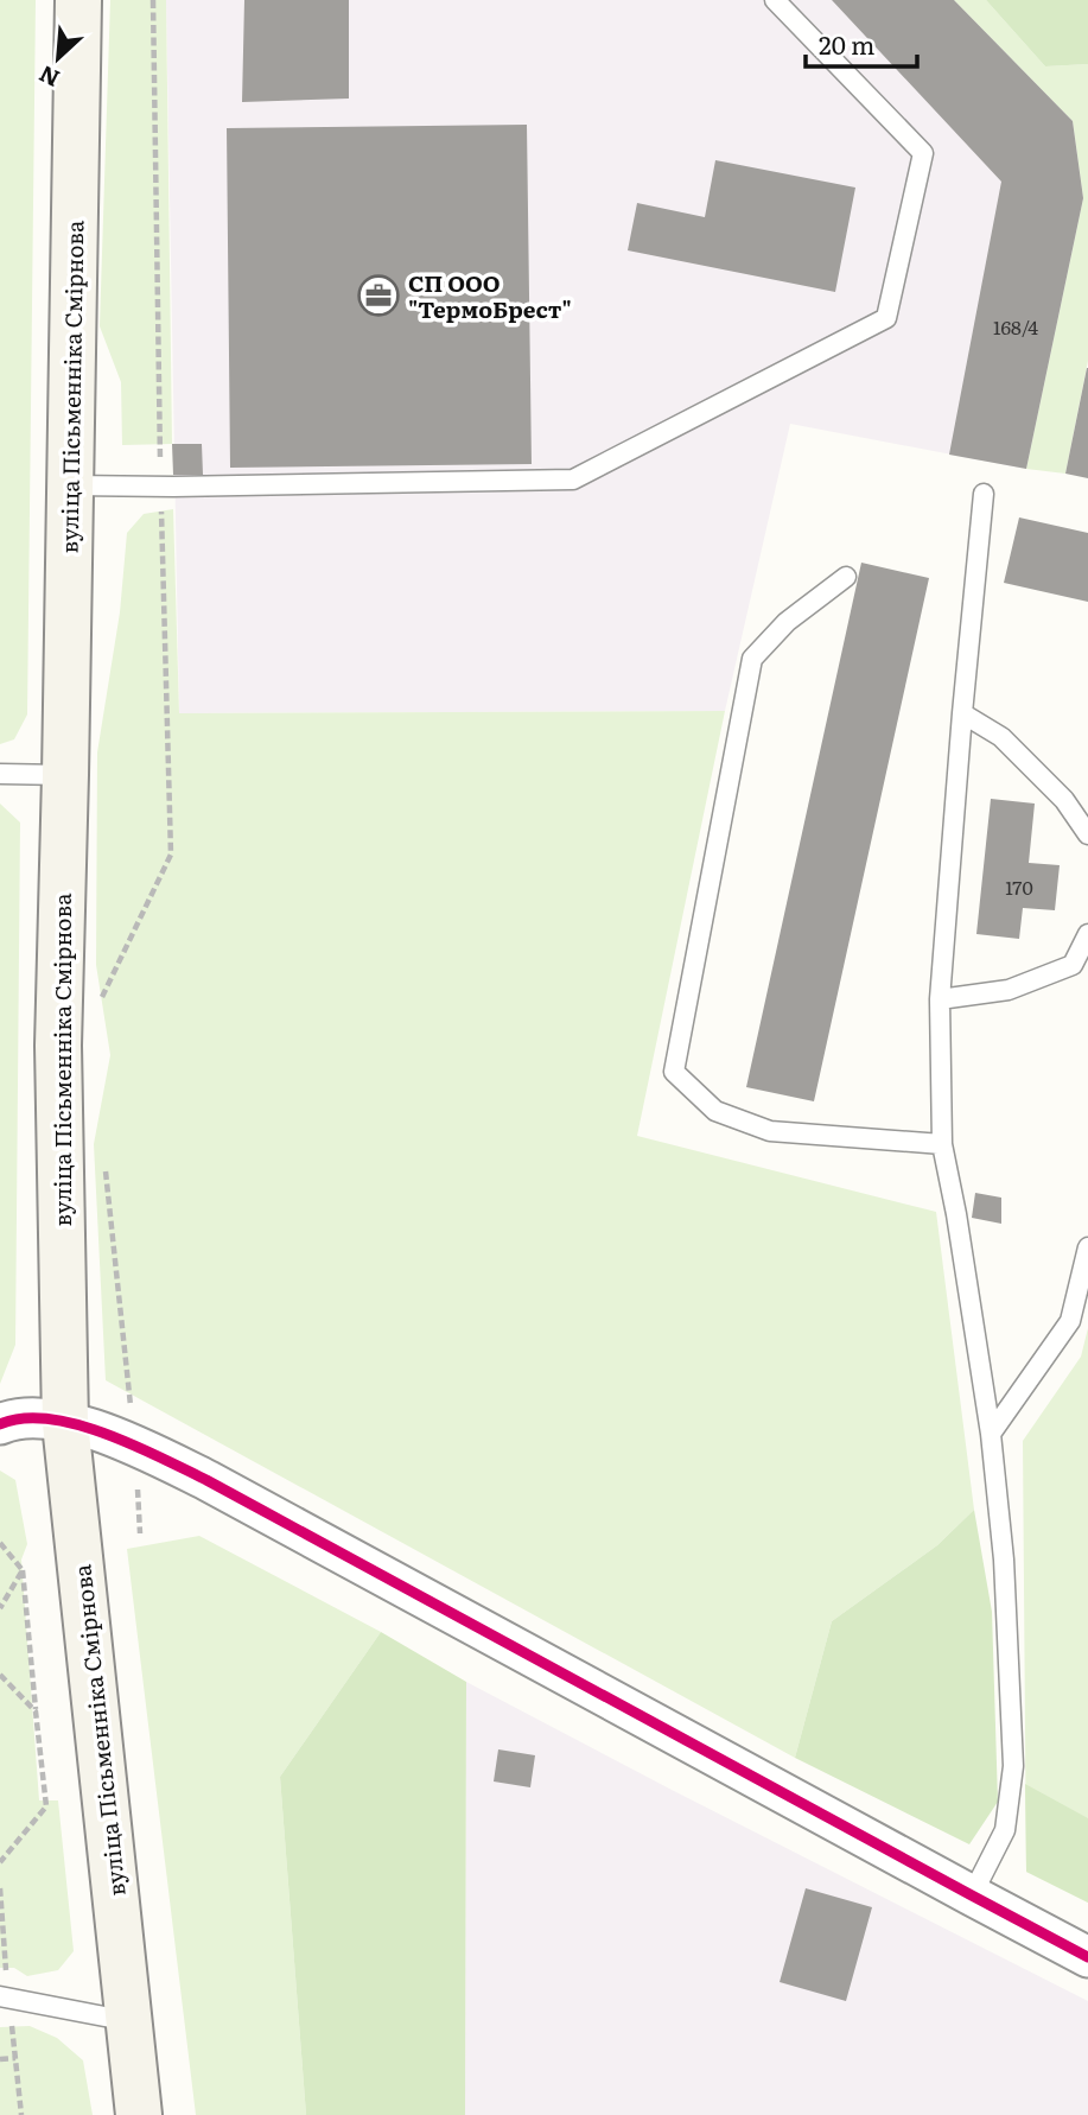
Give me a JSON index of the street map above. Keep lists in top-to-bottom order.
{
  "streets": {
    "main road": ["вуліца Пісьменніка Смірнова"]
  },
  "places": {
    "office": ["СП ООО \"ТермоБрест\""]
  },
  "house_numbers": ["168/4", "170"],
  "scale_bar": "20 m",
  "north": "bottom left"
}
